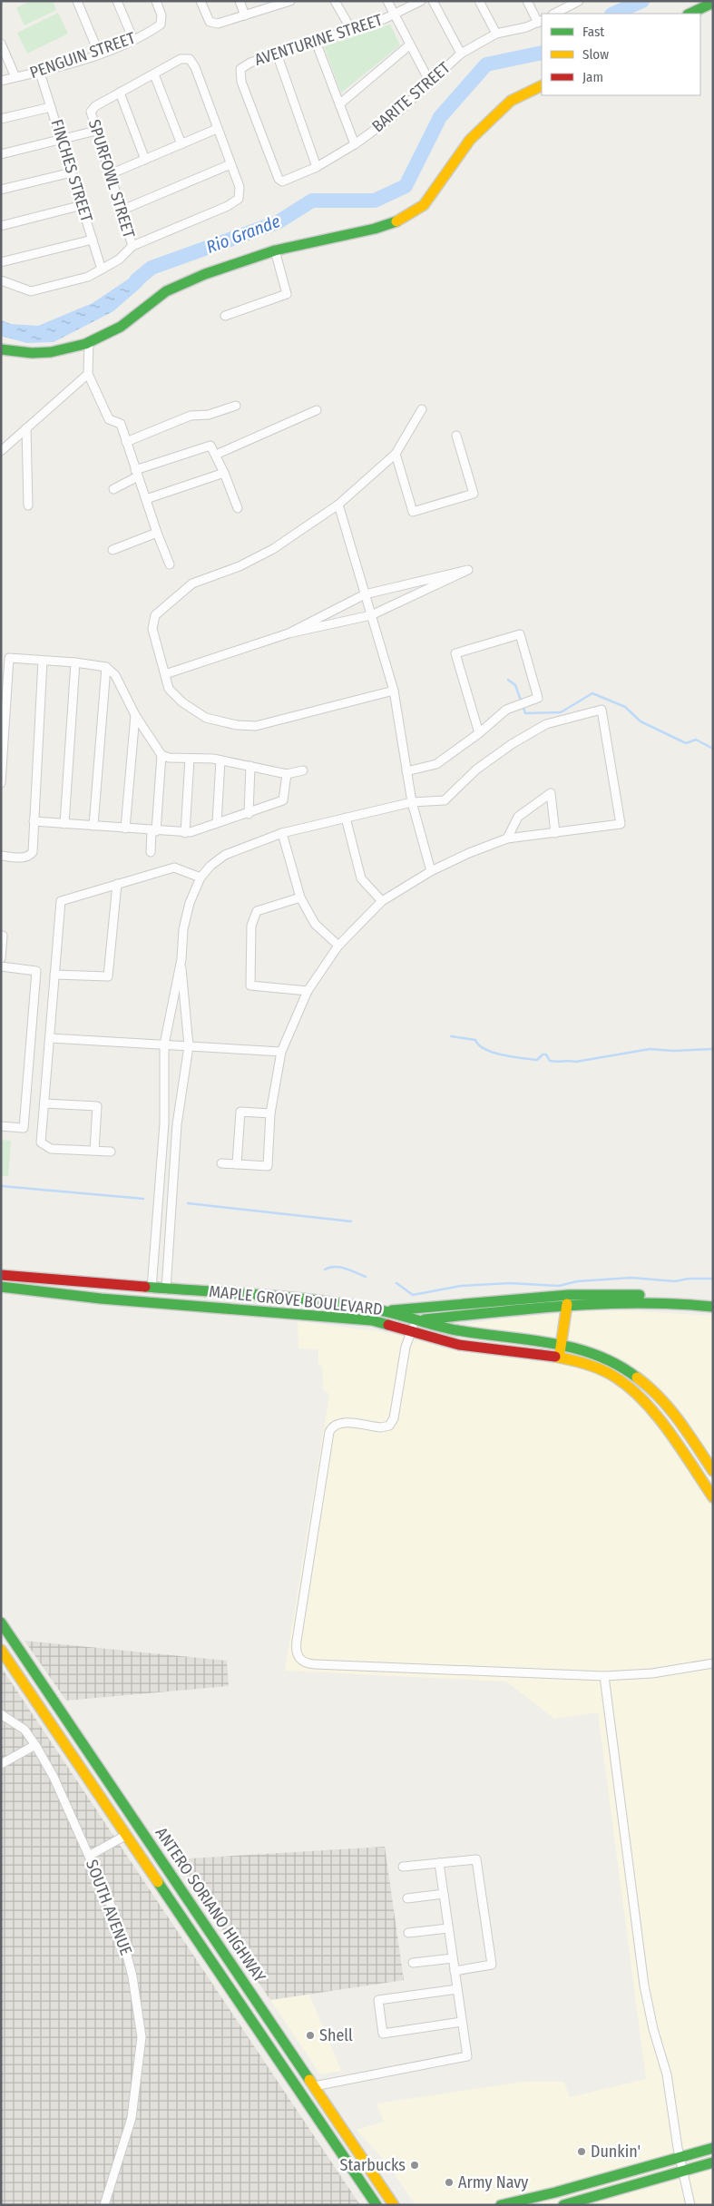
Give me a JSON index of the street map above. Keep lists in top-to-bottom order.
{
  "streets": {
    "main road": ["MAPLE GROVE BOULEVARD", "ANTERO SORIANO HIGHWAY"],
    "street": [
      "AVENTURINE STREET",
      "PENGUIN STREET",
      "BARITE STREET",
      "FINCHES STREET",
      "SPURFOWL STREET",
      "SOUTH AVENUE"
    ]
  },
  "crossings": [
    ["AVENTURINE STREET", "BARITE STREET"],
    ["PENGUIN STREET", "FINCHES STREET"]
  ],
  "water": ["Rio Grande"],
  "places": [
    "Shell",
    "Dunkin'",
    "Starbucks",
    "Army Navy"
  ],
  "legend": ["Fast", "Slow", "Jam"]
}
